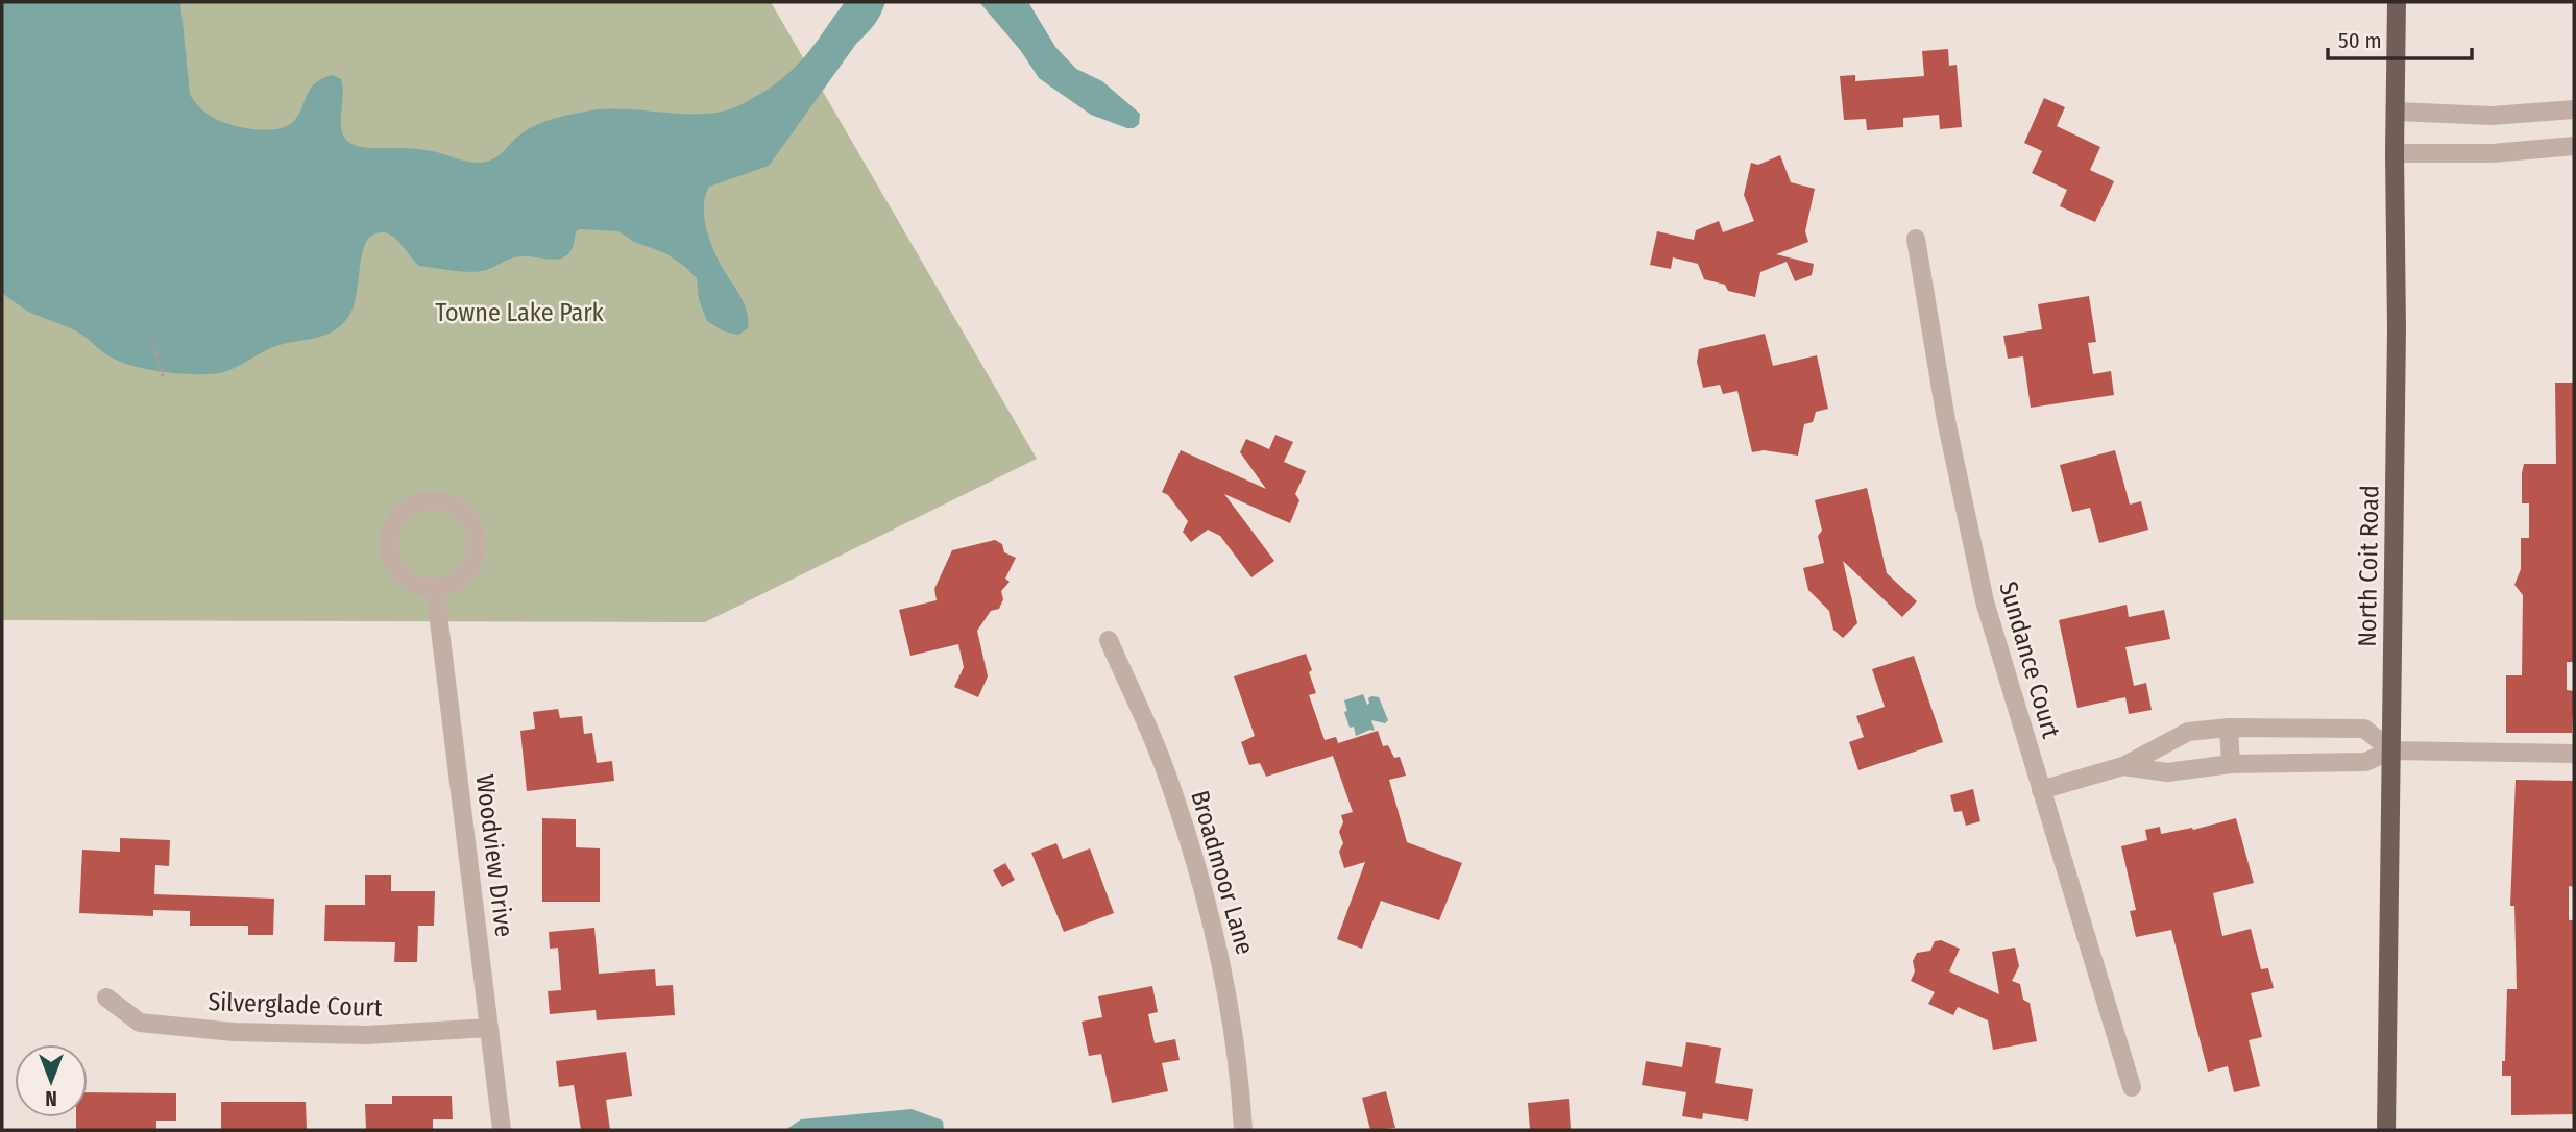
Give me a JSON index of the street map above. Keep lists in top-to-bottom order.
{
  "streets": {
    "main road": ["North Coit Road"],
    "street": [
      "Sundance Court",
      "Woodview Drive",
      "Broadmoor Lane",
      "Silverglade Court"
    ]
  },
  "crossings": [
    ["Woodview Drive", "Silverglade Court"]
  ],
  "parks": ["Towne Lake Park"],
  "scale_bar": "50 m",
  "north": "bottom"
}
